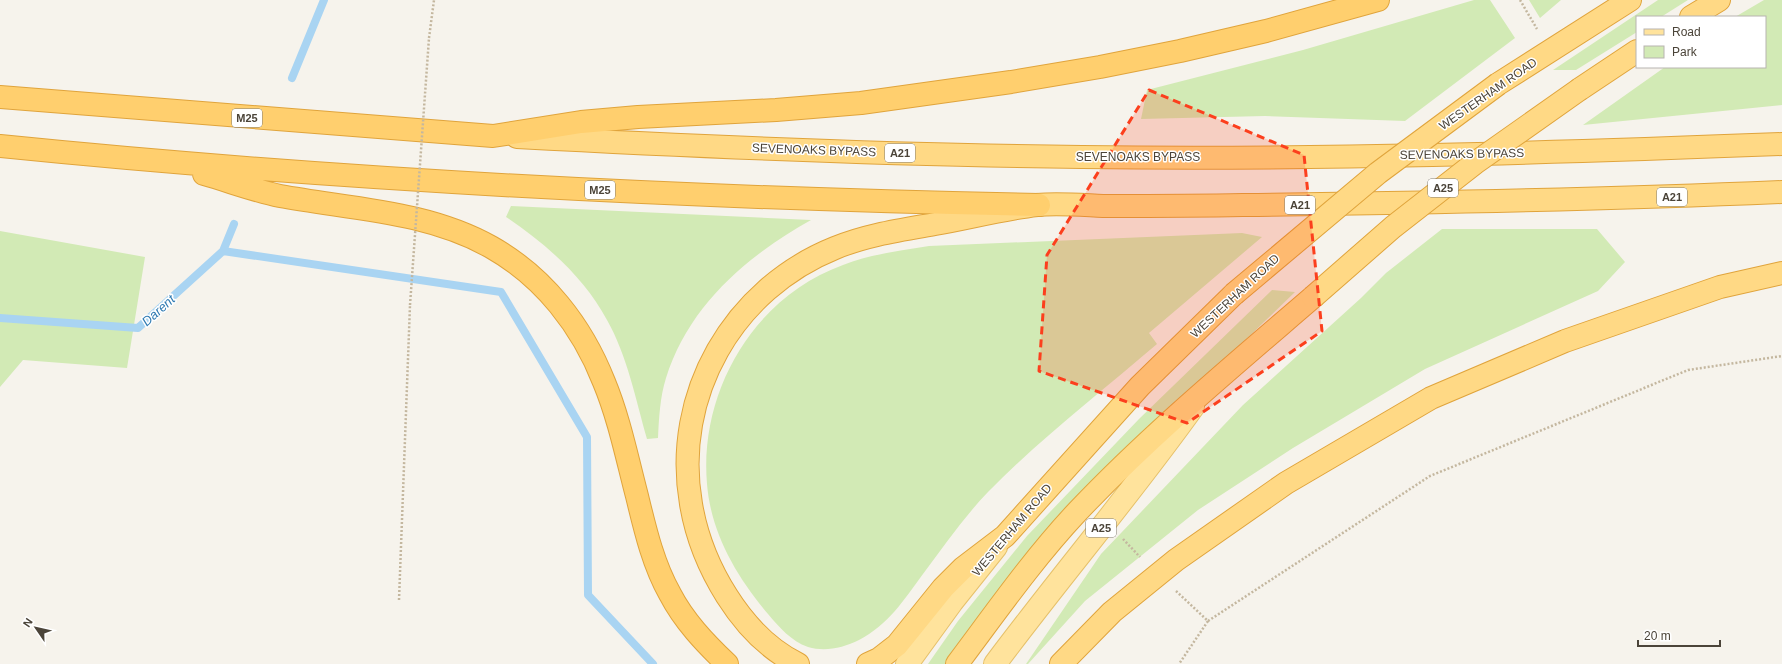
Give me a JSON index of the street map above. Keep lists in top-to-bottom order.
{
  "streets": {
    "highway": [
      "WESTERHAM ROAD",
      "M25",
      "SEVENOAKS BYPASS",
      "A21",
      "A25"
    ]
  },
  "crossings": [
    ["M25", "SEVENOAKS BYPASS"],
    ["M25", "A21"]
  ],
  "water": ["Darent"],
  "legend": ["Road", "Park"],
  "scale_bar": "20 m",
  "north": "top left"
}
